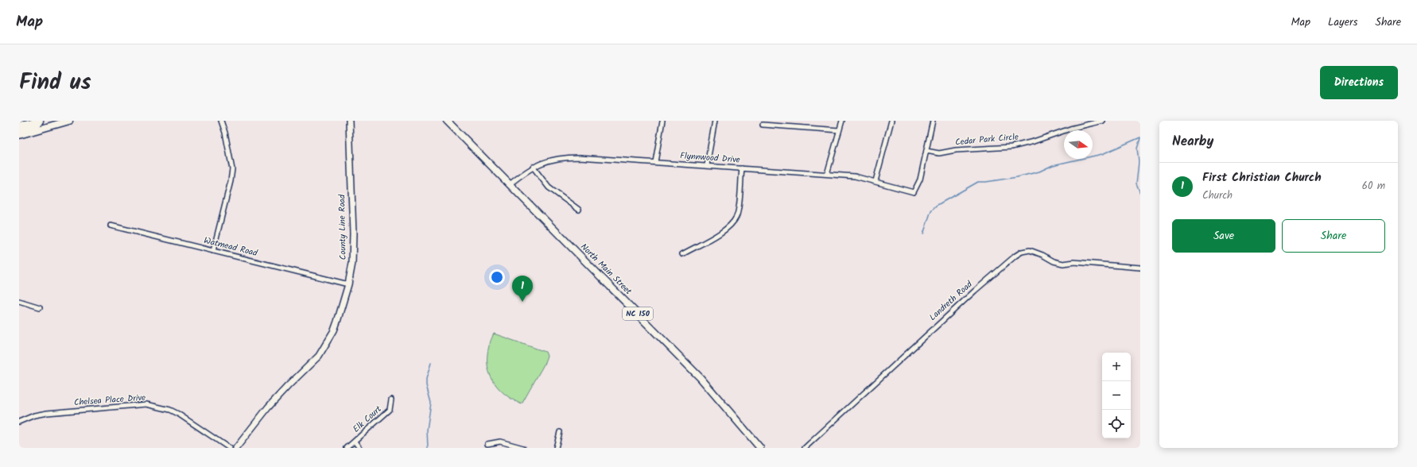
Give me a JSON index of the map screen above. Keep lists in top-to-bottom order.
{
  "streets": {
    "main road": ["North Main Street", "NC 150"],
    "street": [
      "Cedar Park Circle",
      "Flynnwood Drive",
      "County Line Road",
      "Watmead Road",
      "Landreth Road",
      "Chelsea Place Drive",
      "Elk Court"
    ]
  },
  "crossings": [
    ["Cedar Park Circle", "Flynnwood Drive"],
    ["Flynnwood Drive", "North Main Street"],
    ["County Line Road", "Watmead Road"]
  ],
  "north": "right",
  "page": {
    "header": "Map",
    "nav": ["Map", "Layers", "Share"],
    "title": "Find us",
    "buttons": [
      "Directions",
      ["Save", "Share"]
    ],
    "heading": "Nearby",
    "list": [
      {
        "mark": "1",
        "name": "First Christian Church",
        "note": "Church",
        "value": "60 m"
      }
    ],
    "pins": "1",
    "map_buttons": ["+", "−"]
  }
}
